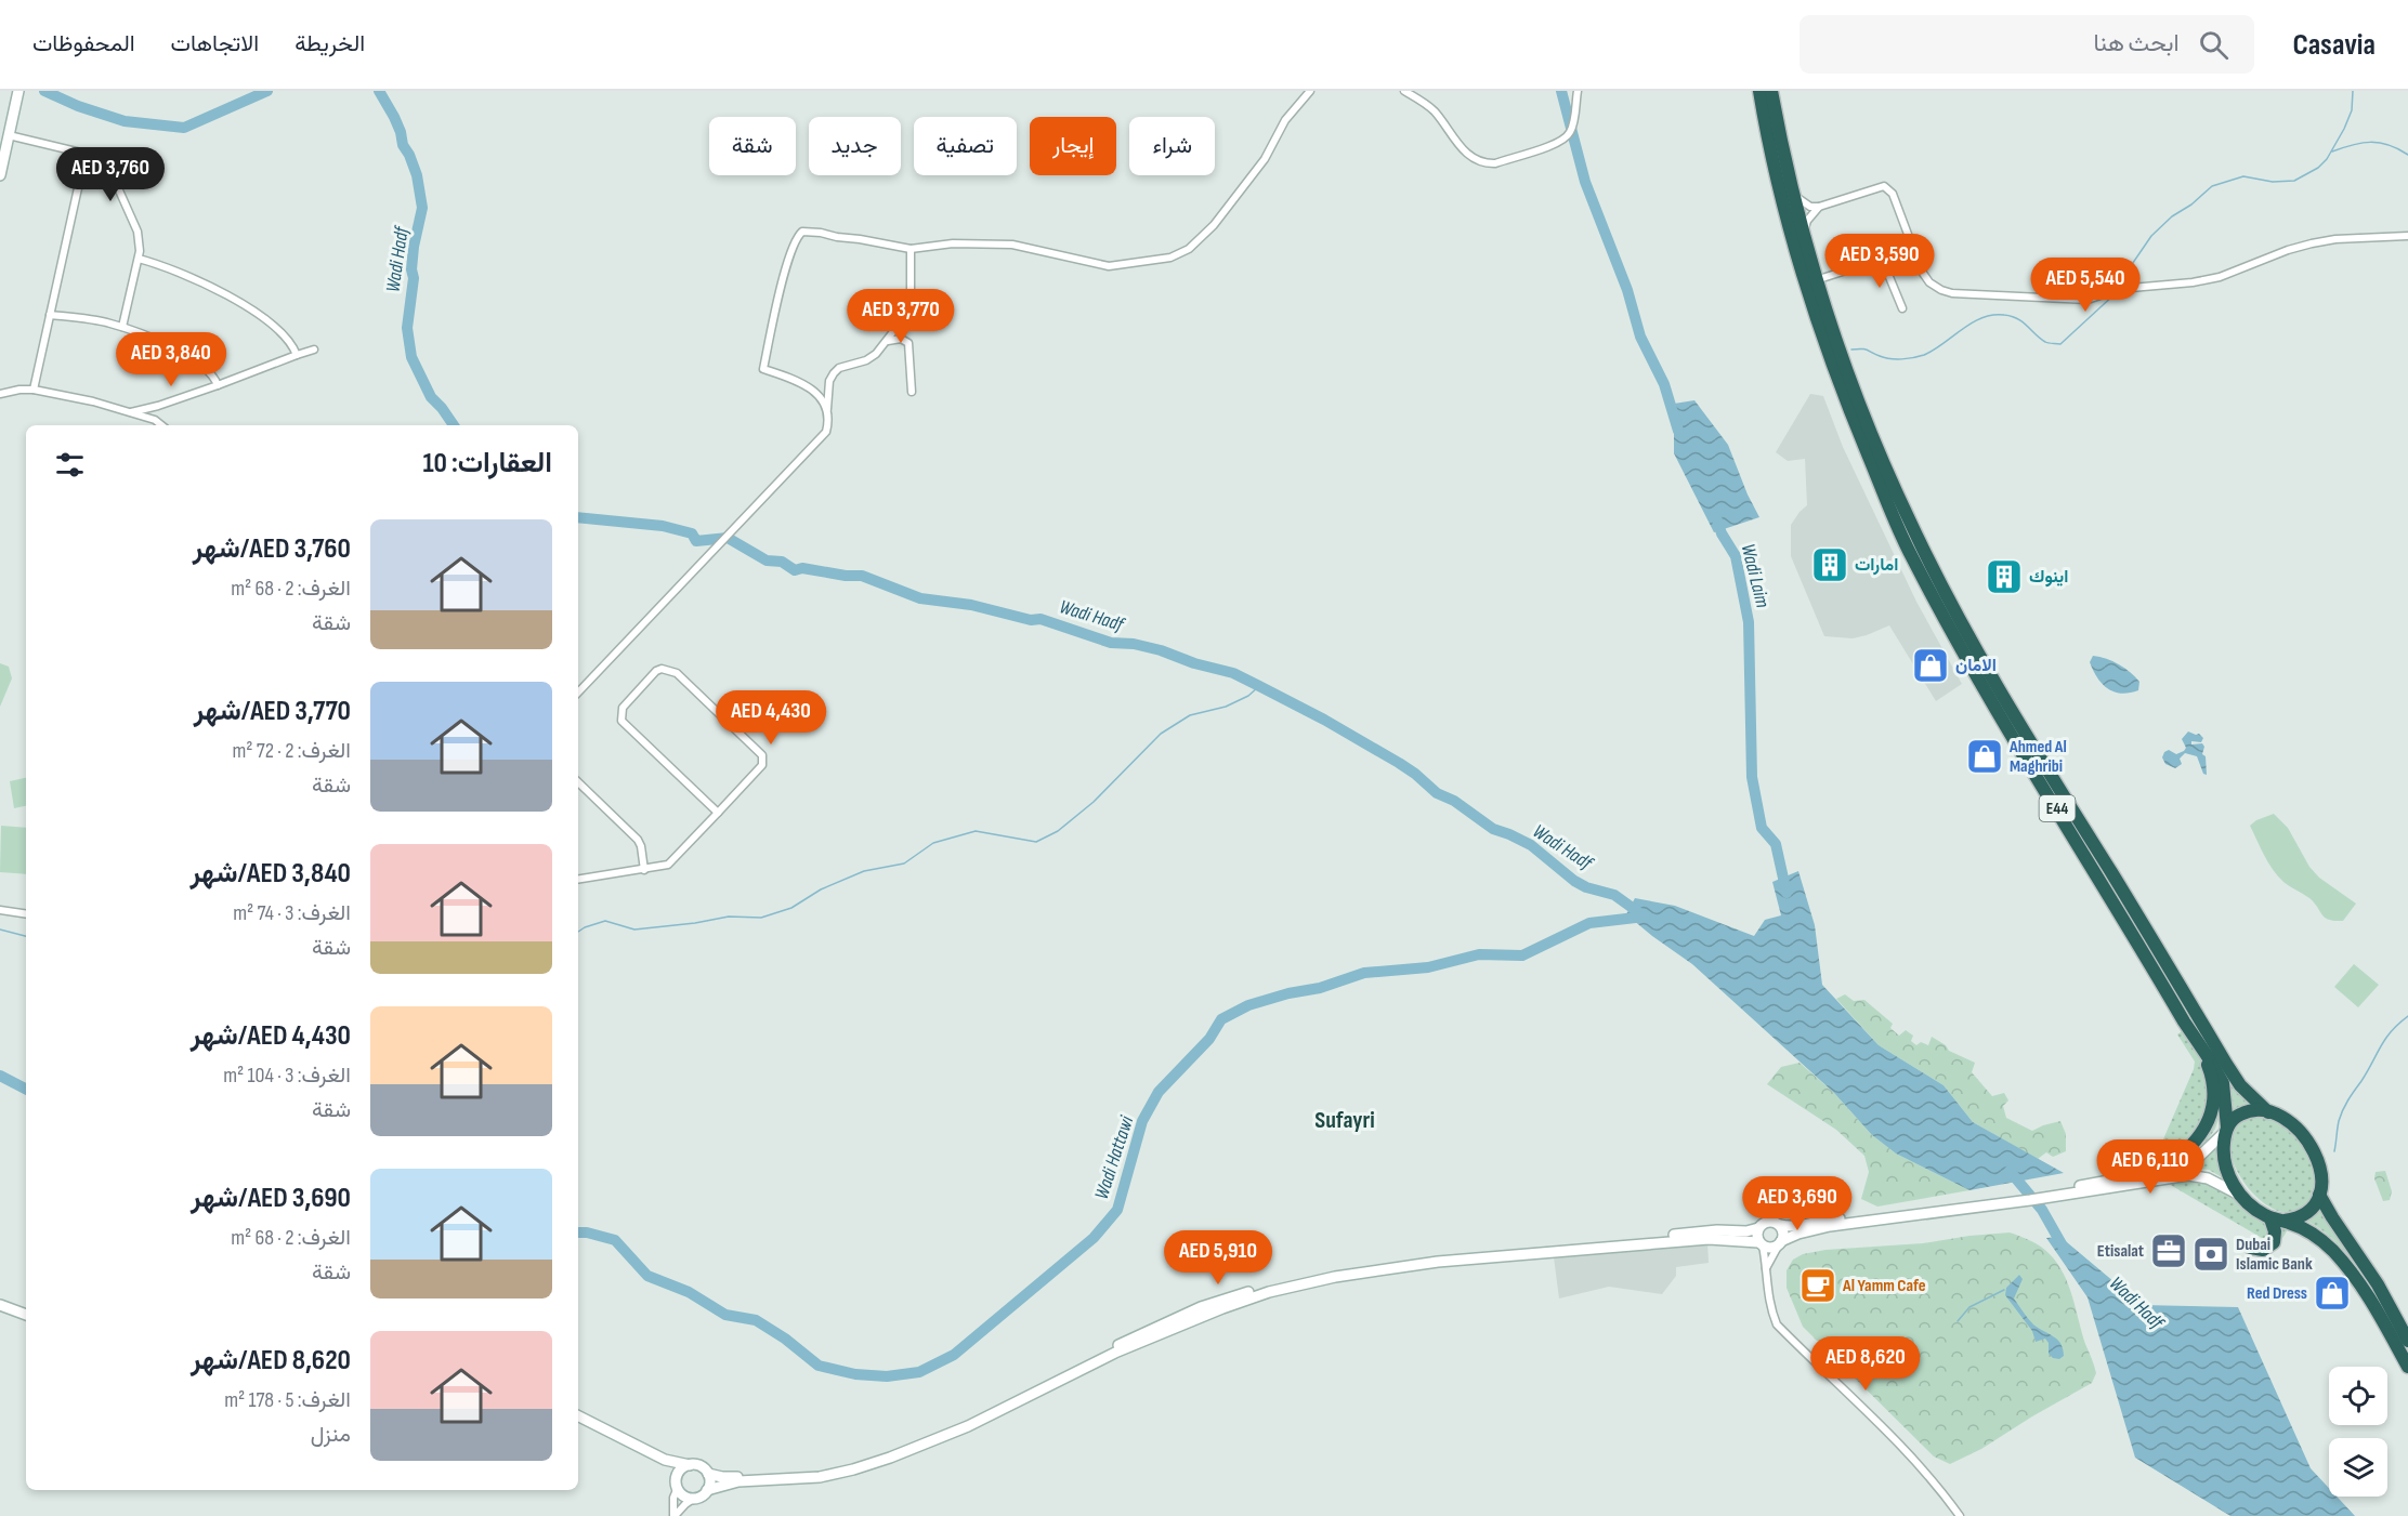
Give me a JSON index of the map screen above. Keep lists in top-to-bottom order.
{
  "streets": {
    "highway": ["E44"]
  },
  "districts": ["Sufayri"],
  "water": ["Wadi Hadf", "Wadi Laim", "Wadi Hattawi"],
  "places": {
    "building": ["امارات", "اينوك"],
    "shop": ["الامان", "Ahmed Al Maghribi", "Red Dress"],
    "office": ["Etisalat"],
    "bank": ["Dubai Islamic Bank"],
    "cafe": ["Al Yamm Cafe"]
  },
  "page": {
    "header": "Casavia",
    "search": "ابحث هنا",
    "nav": ["الخريطة", "الاتجاهات", "المحفوظات"],
    "chip": [
      "شراء",
      "إيجار",
      "تصفية",
      "جديد",
      "شقة"
    ],
    "price": [
      "AED 3,760",
      "AED 3,590",
      "AED 5,540",
      "AED 3,770",
      "AED 3,840",
      "AED 4,430",
      "AED 6,110",
      "AED 3,690",
      "AED 5,910",
      "AED 8,620"
    ],
    "heading": "العقارات: 10",
    "list": [
      {
        "name": "AED 3,760/شهر",
        "note": "الغرف: 2 · 68 m² · شقة"
      },
      {
        "name": "AED 3,770/شهر",
        "note": "الغرف: 2 · 72 m² · شقة"
      },
      {
        "name": "AED 3,840/شهر",
        "note": "الغرف: 3 · 74 m² · شقة"
      },
      {
        "name": "AED 4,430/شهر",
        "note": "الغرف: 3 · 104 m² · شقة"
      },
      {
        "name": "AED 3,690/شهر",
        "note": "الغرف: 2 · 68 m² · شقة"
      },
      {
        "name": "AED 8,620/شهر",
        "note": "الغرف: 5 · 178 m² · منزل"
      }
    ]
  }
}
